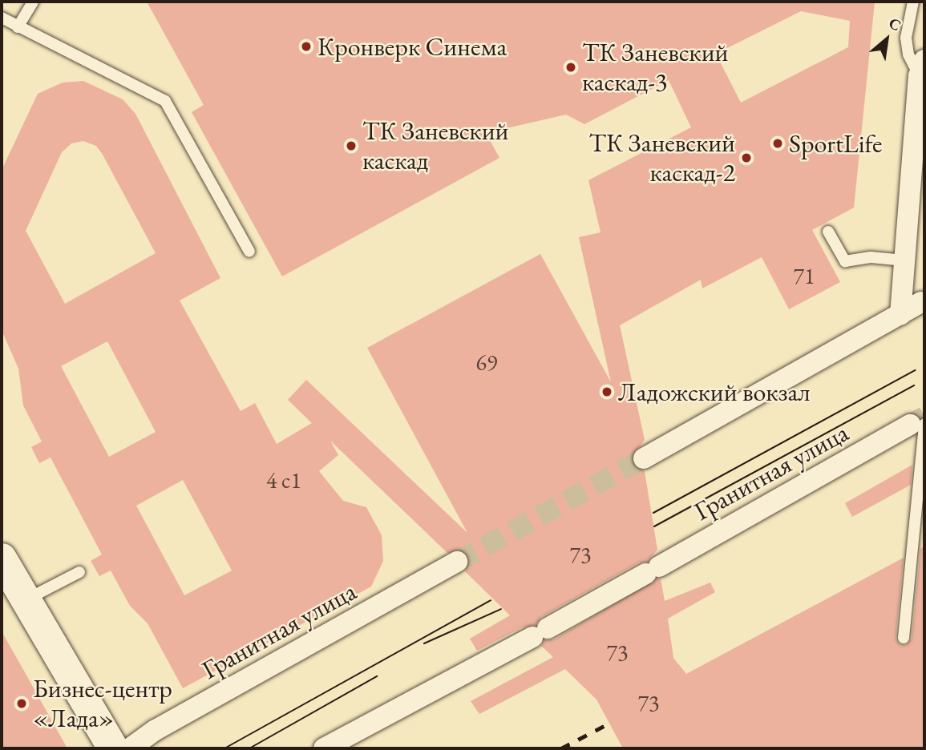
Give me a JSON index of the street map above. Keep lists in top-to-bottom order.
{
  "streets": {
    "street": ["Гранитная улица"]
  },
  "places": [
    "Кронверк Синема",
    "ТК Заневский каскад-3",
    "SportLife",
    "ТК Заневский каскад",
    "ТК Заневский каскад-2",
    "Ладожский вокзал",
    "Бизнес-центр «Лада»"
  ],
  "house_numbers": [
    "71",
    "69",
    "4 с1",
    "73",
    "73",
    "73"
  ],
  "north": "top right"
}
